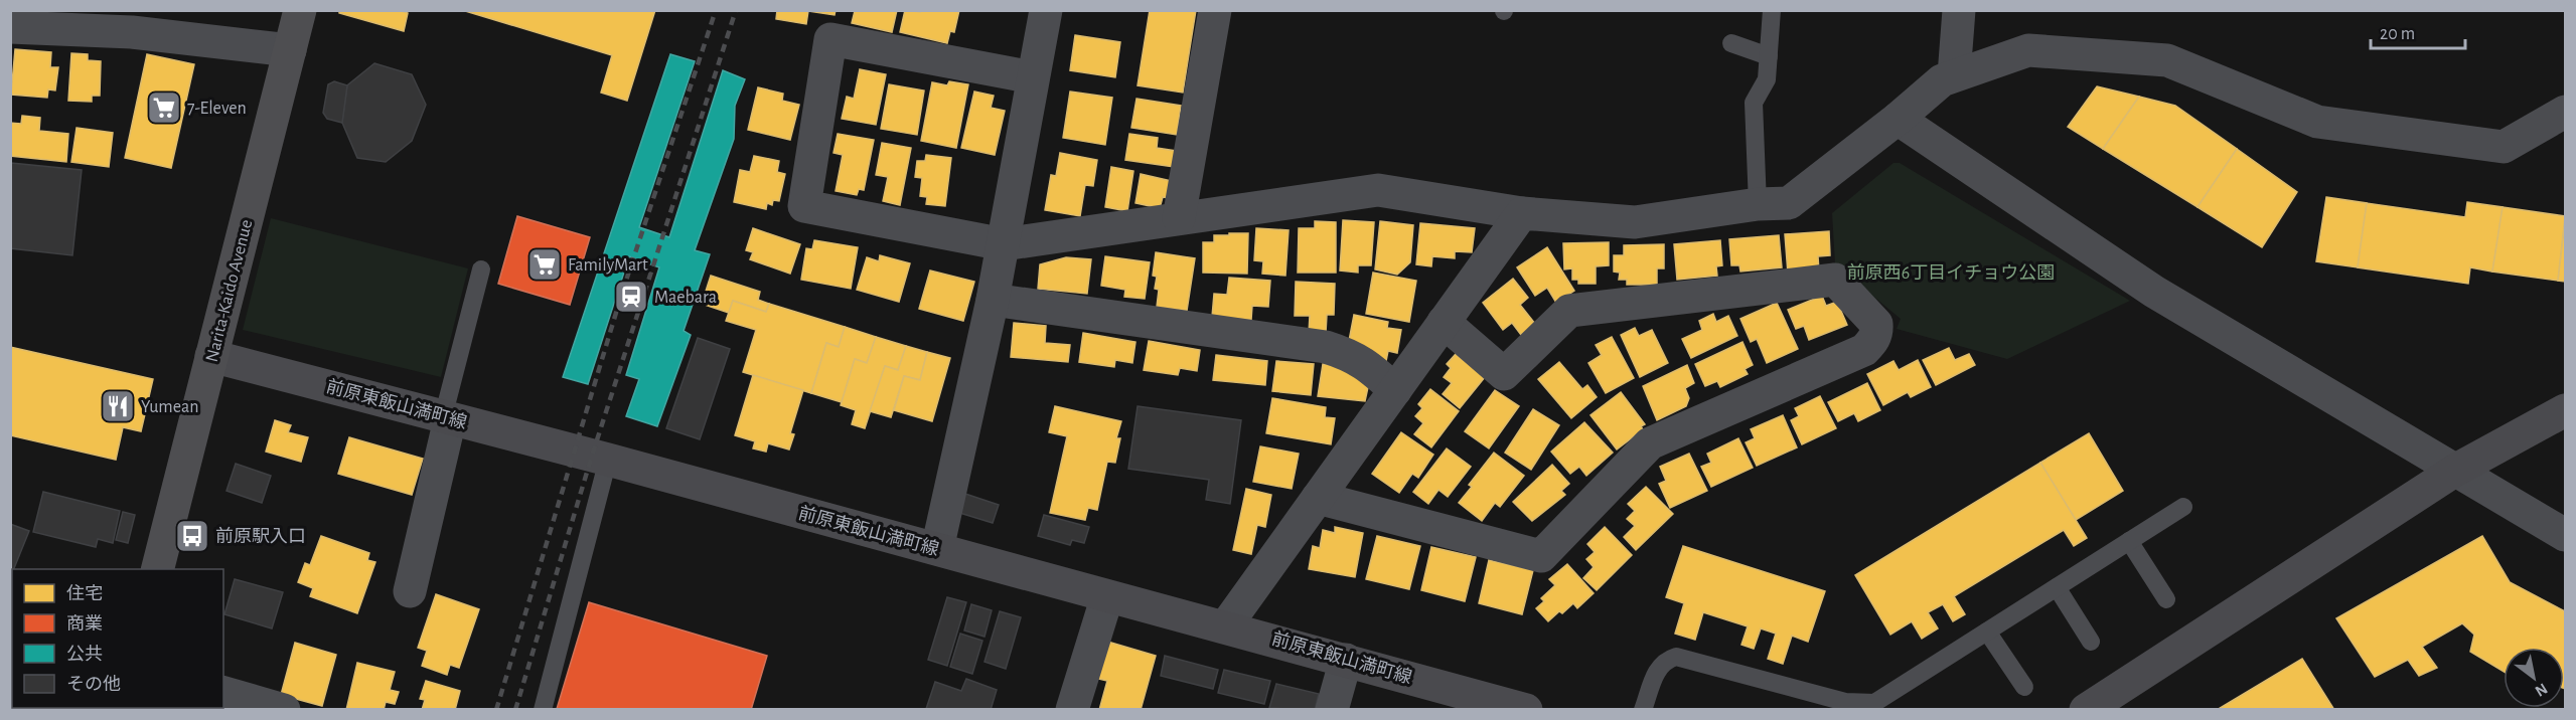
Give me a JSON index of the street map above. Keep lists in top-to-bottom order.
{
  "streets": {
    "highway": ["Narita-Kaido Avenue"],
    "street": ["前原東飯山満町線"]
  },
  "crossings": [
    ["Narita-Kaido Avenue", "前原東飯山満町線"]
  ],
  "parks": ["前原西6丁目イチョウ公園"],
  "places": {
    "supermarket": ["7-Eleven", "FamilyMart"],
    "station": ["Maebara"],
    "restaurant": ["Yumean"],
    "bus stop": ["前原駅入口"]
  },
  "legend": [
    "住宅",
    "商業",
    "公共",
    "その他"
  ],
  "scale_bar": "20 m",
  "north": "bottom right"
}
